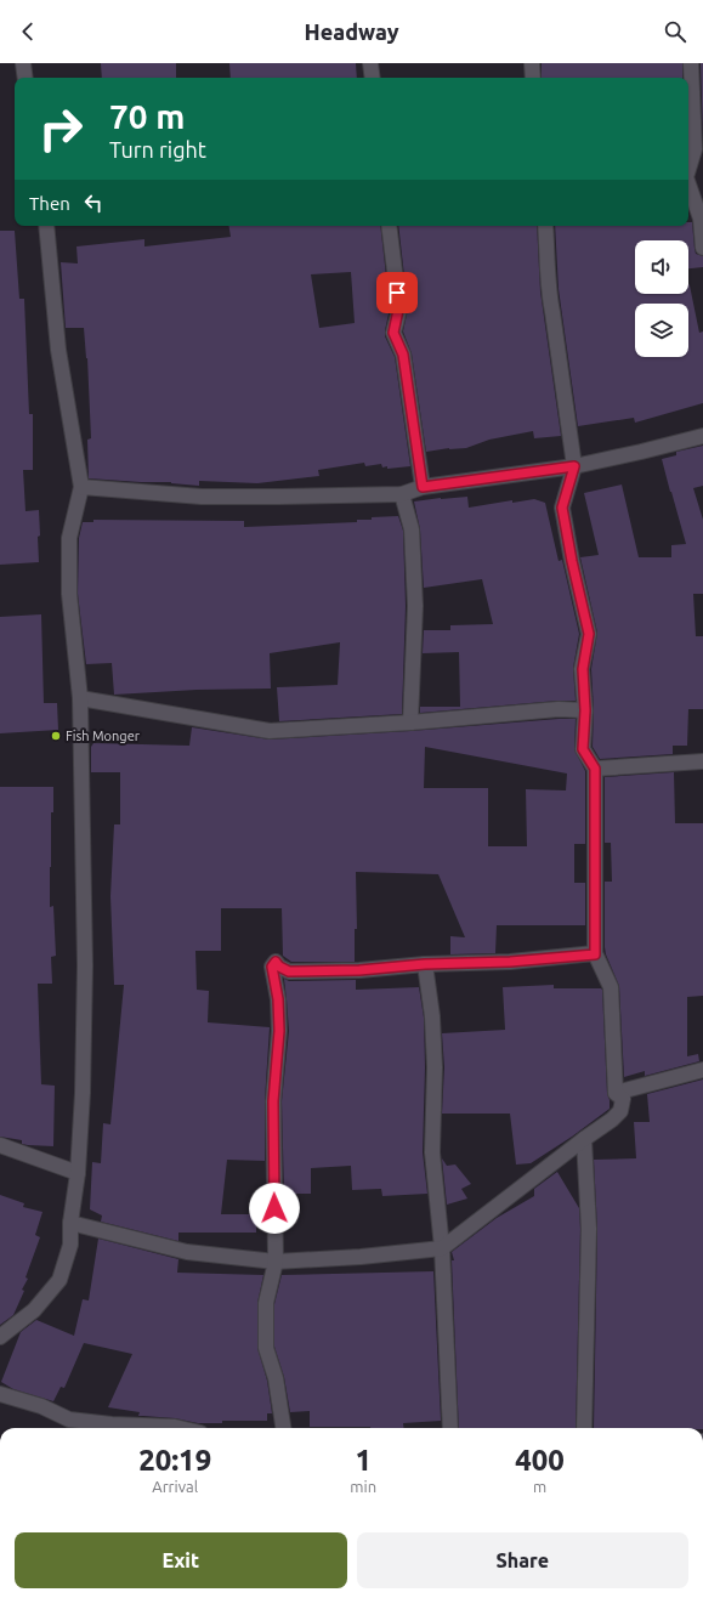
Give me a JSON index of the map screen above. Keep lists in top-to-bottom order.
{
  "places": ["Fish Monger"],
  "page": {
    "header": "Headway",
    "turn": ["70 m", "Turn right"],
    "then": "Then",
    "eta": [
      "20:19",
      "Arrival",
      "1",
      "min",
      "400",
      "m"
    ],
    "buttons": ["Exit", "Share"]
  }
}
